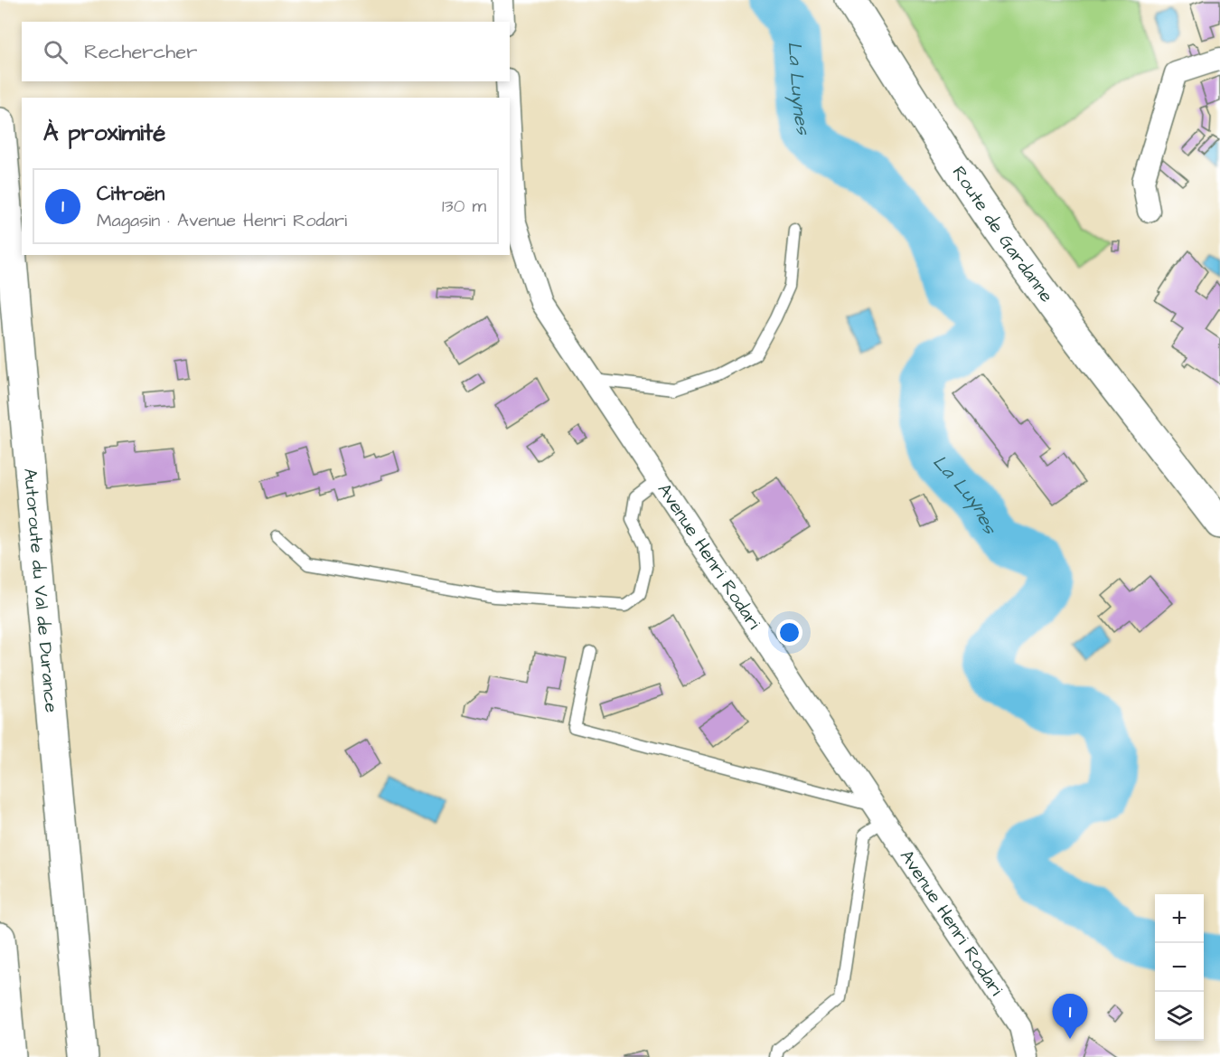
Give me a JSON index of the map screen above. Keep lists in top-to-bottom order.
{
  "streets": {
    "main road": ["Route de Gardanne", "Autoroute du Val de Durance"],
    "street": ["Avenue Henri Rodari"]
  },
  "water": ["La Luynes"],
  "page": {
    "search": "Rechercher",
    "heading": "À proximité",
    "list": [
      {
        "mark": "1",
        "name": "Citroën",
        "note": "Magasin · Avenue Henri Rodari",
        "value": "130 m"
      }
    ],
    "map_buttons": ["+", "−"],
    "pins": "1"
  }
}
